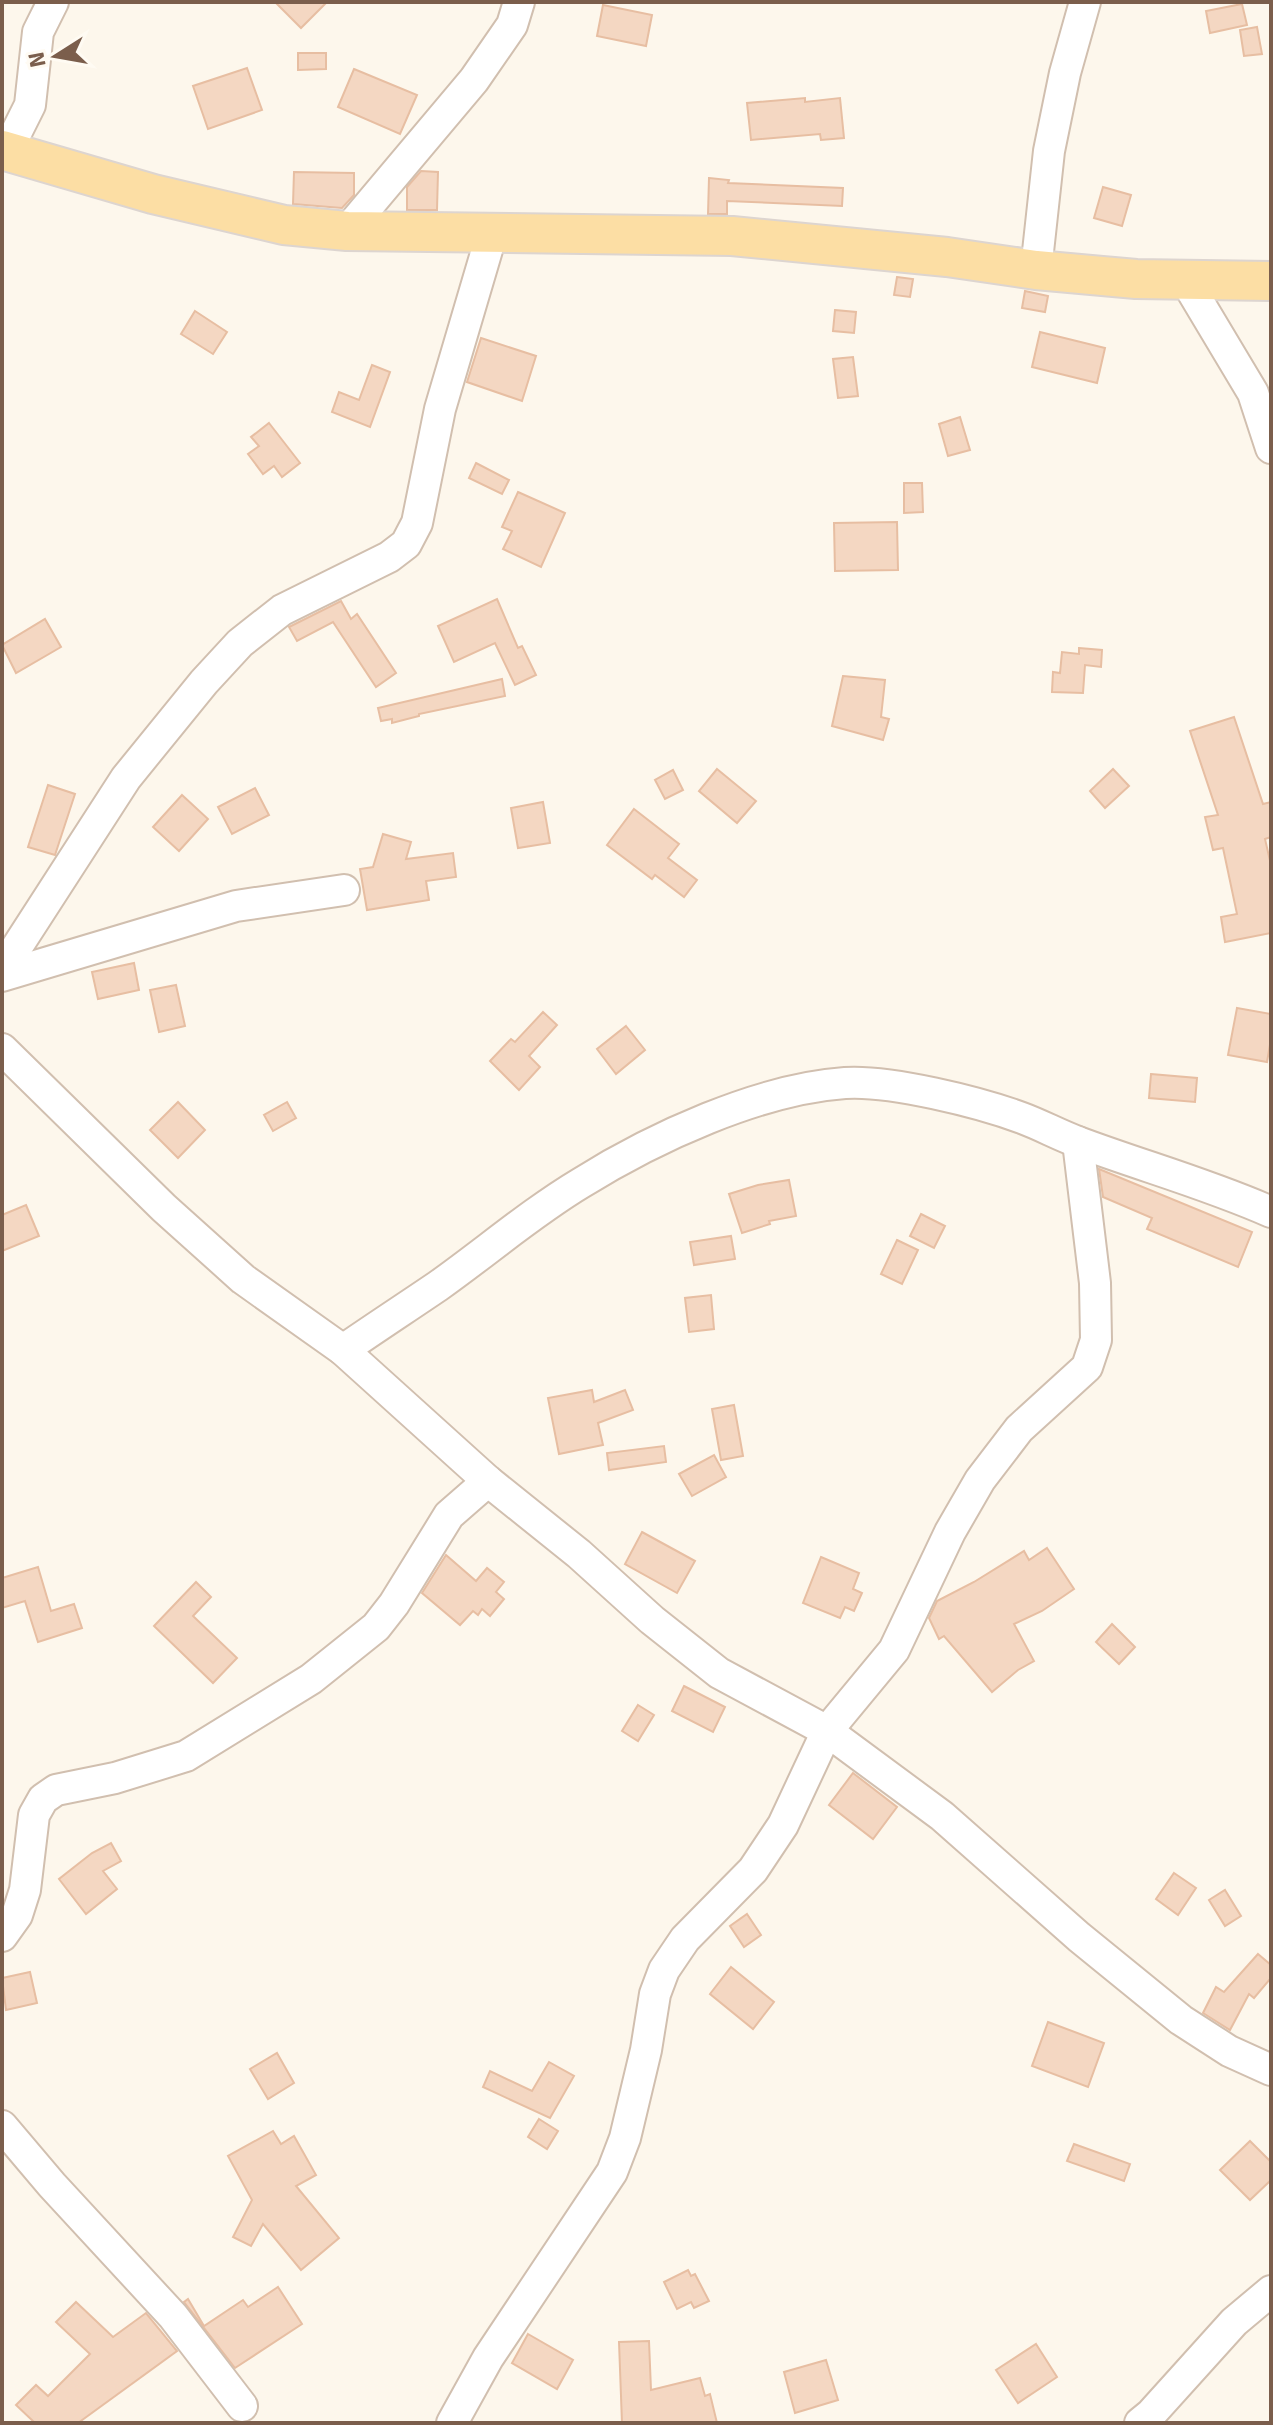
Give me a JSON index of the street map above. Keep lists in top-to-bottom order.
{
  "north": "left"
}
